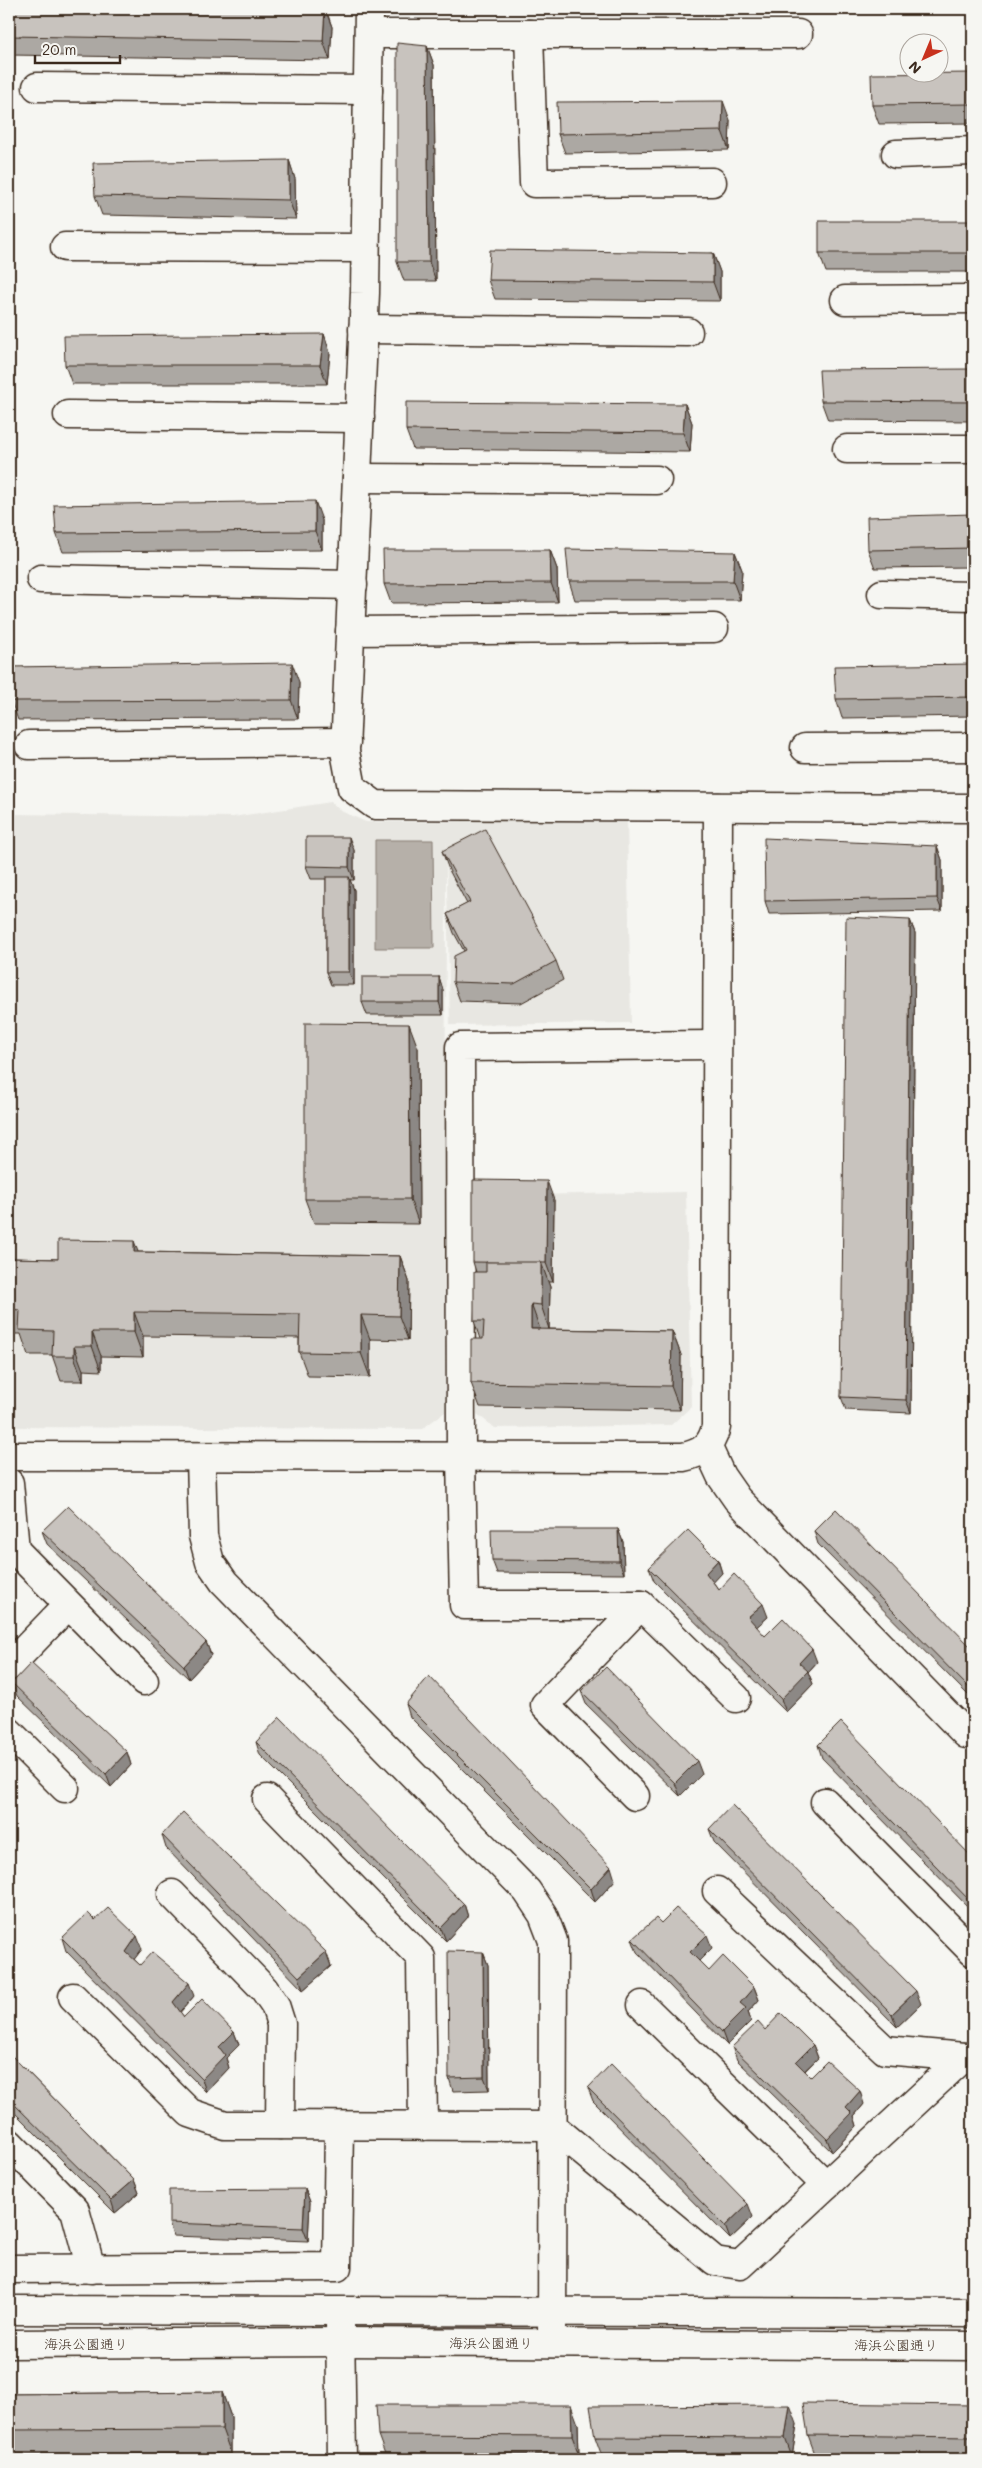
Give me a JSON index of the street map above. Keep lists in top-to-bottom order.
{
  "streets": {
    "street": ["海浜公園通り"]
  },
  "scale_bar": "20 m",
  "north": "bottom left"
}
